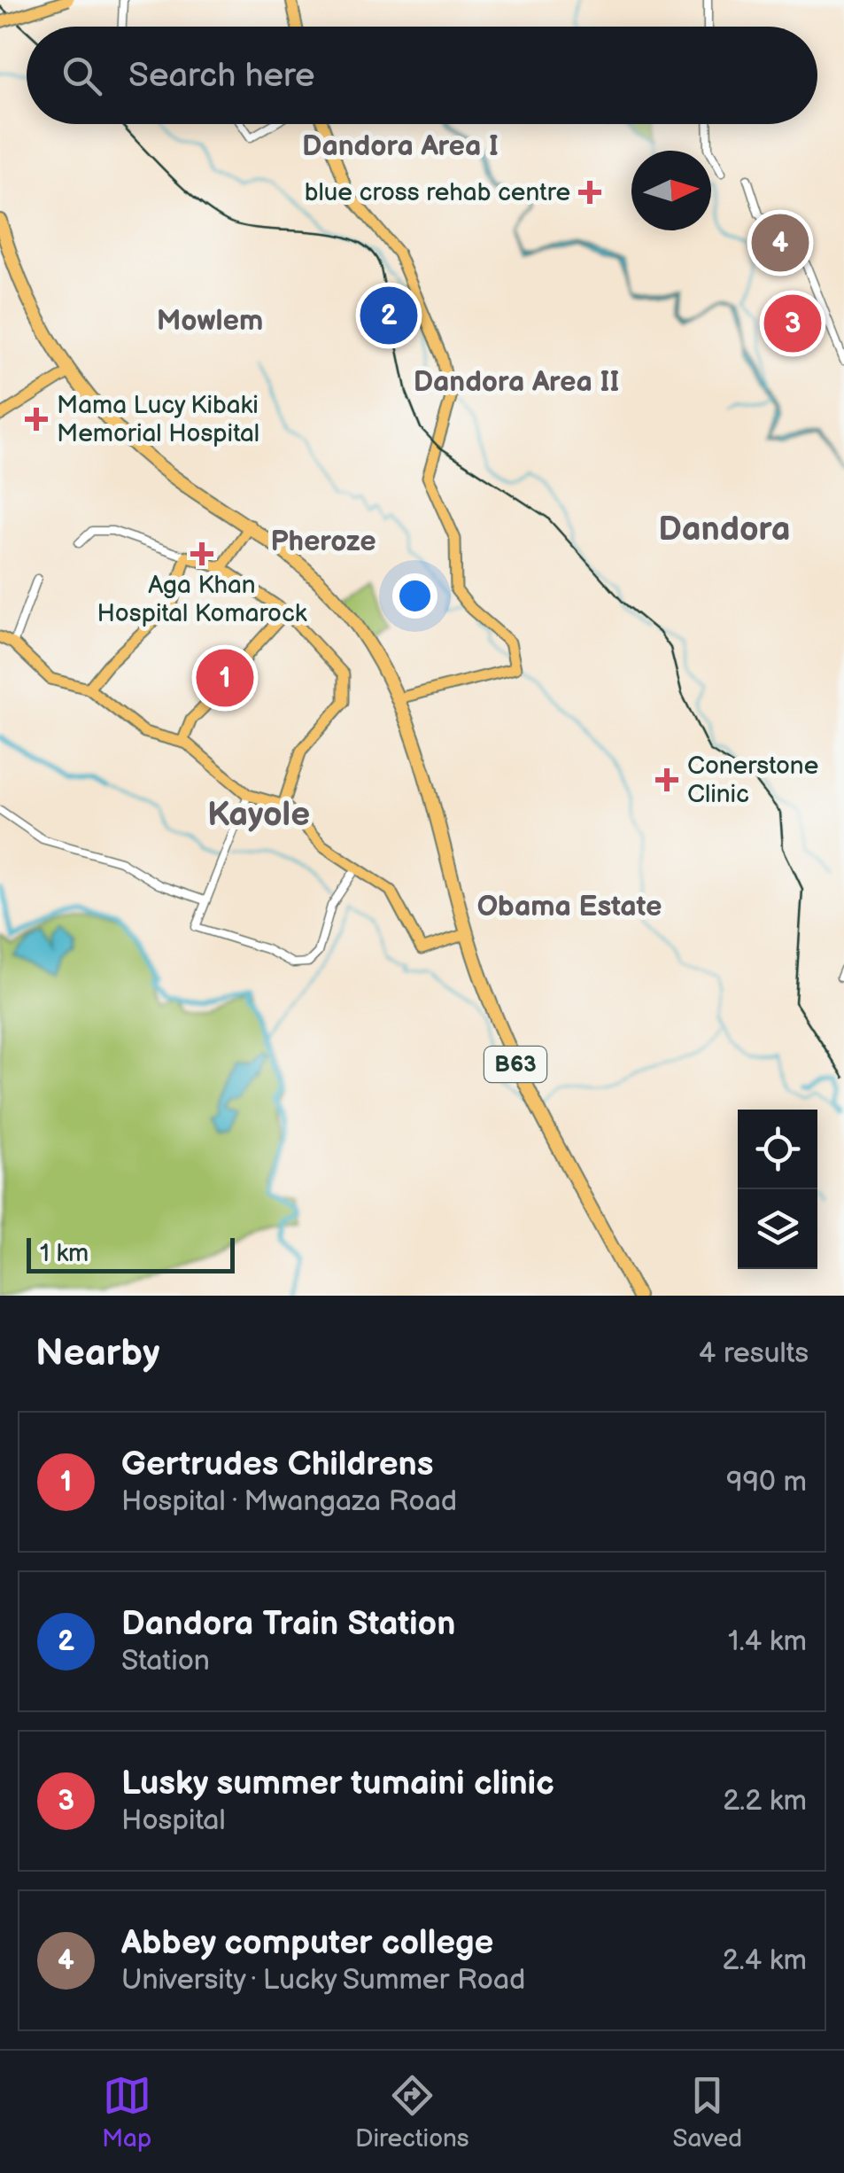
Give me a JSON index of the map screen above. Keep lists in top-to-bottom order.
{
  "streets": {
    "highway": ["B63"]
  },
  "districts": [
    "Dandora Area I",
    "Mowlem",
    "Dandora Area II",
    "Dandora",
    "Pheroze",
    "Kayole",
    "Obama Estate"
  ],
  "places": {
    "health": [
      "blue cross rehab centre",
      "Mama Lucy Kibaki Memorial Hospital",
      "Aga Khan Hospital Komarock",
      "Conerstone Clinic"
    ]
  },
  "scale_bar": "1 km",
  "north": "right",
  "page": {
    "search": "Search here",
    "pins": [
      "4",
      "2",
      "3",
      "1"
    ],
    "scale": "1 km",
    "heading": ["Nearby", "4 results"],
    "list": [
      {
        "mark": "1",
        "name": "Gertrudes Childrens",
        "note": "Hospital · Mwangaza Road",
        "value": "990 m"
      },
      {
        "mark": "2",
        "name": "Dandora Train Station",
        "note": "Station",
        "value": "1.4 km"
      },
      {
        "mark": "3",
        "name": "Lusky summer tumaini clinic",
        "note": "Hospital",
        "value": "2.2 km"
      },
      {
        "mark": "4",
        "name": "Abbey computer college",
        "note": "University · Lucky Summer Road",
        "value": "2.4 km"
      }
    ],
    "nav": ["Map", "Directions", "Saved"]
  }
}
